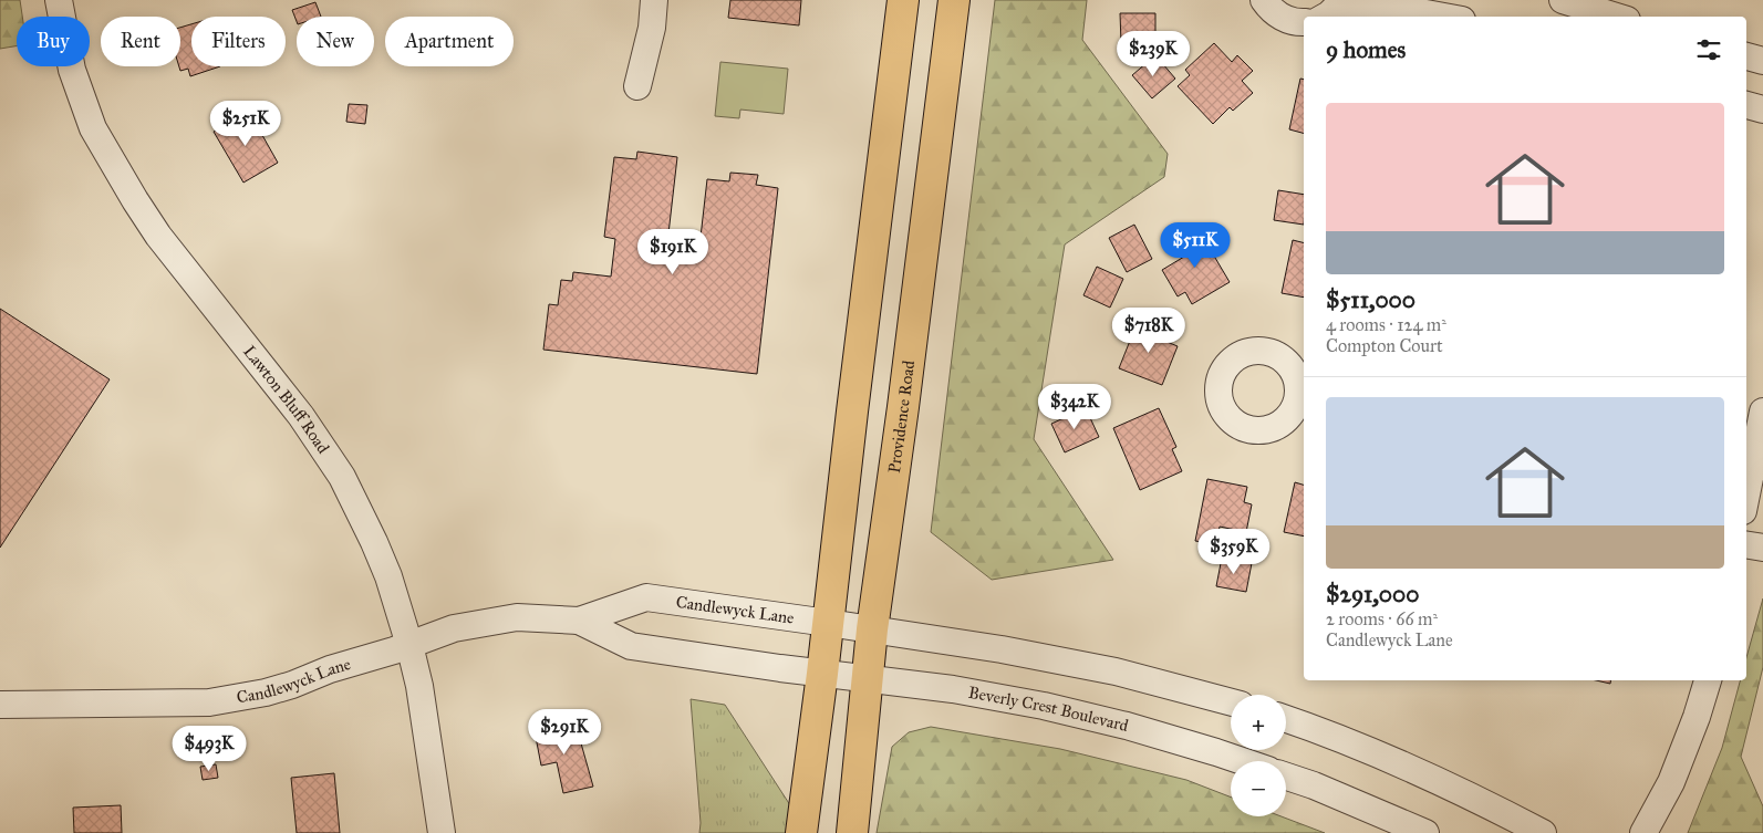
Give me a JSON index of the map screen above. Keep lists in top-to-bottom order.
{
  "streets": {
    "main road": ["Providence Road"],
    "street": ["Lawton Bluff Road", "Candlewyck Lane", "Beverly Crest Boulevard"]
  },
  "crossings": [
    ["Lawton Bluff Road", "Candlewyck Lane"],
    ["Providence Road", "Beverly Crest Boulevard"],
    ["Candlewyck Lane", "Beverly Crest Boulevard"]
  ],
  "page": {
    "chip": [
      "Buy",
      "Rent",
      "Filters",
      "New",
      "Apartment"
    ],
    "heading": "9 homes",
    "price": [
      "$239K",
      "$251K",
      "$511K",
      "$191K",
      "$718K",
      "$342K",
      "$359K",
      "$291K",
      "$493K"
    ],
    "list": [
      {
        "name": "$511,000",
        "note": "4 rooms · 124 m² · Compton Court"
      },
      {
        "name": "$291,000",
        "note": "2 rooms · 66 m² · Candlewyck Lane"
      }
    ],
    "map_buttons": ["+", "−"]
  }
}
